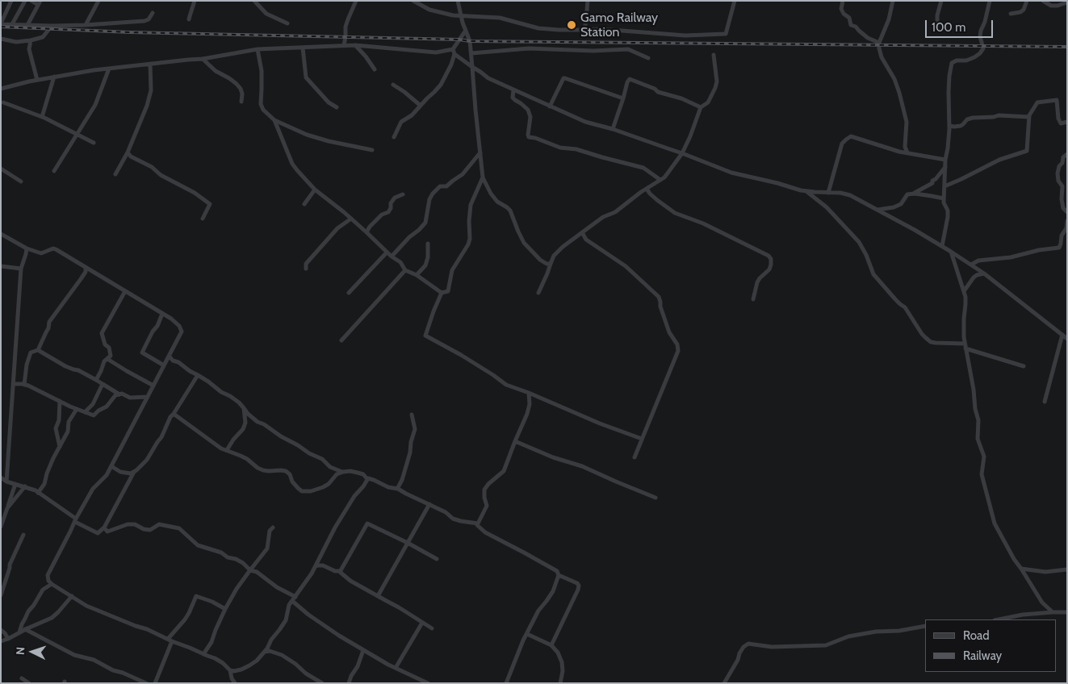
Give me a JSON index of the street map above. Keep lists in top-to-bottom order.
{
  "places": ["Gamo Railway Station"],
  "legend": ["Road", "Railway"],
  "scale_bar": "100 m",
  "north": "left"
}
